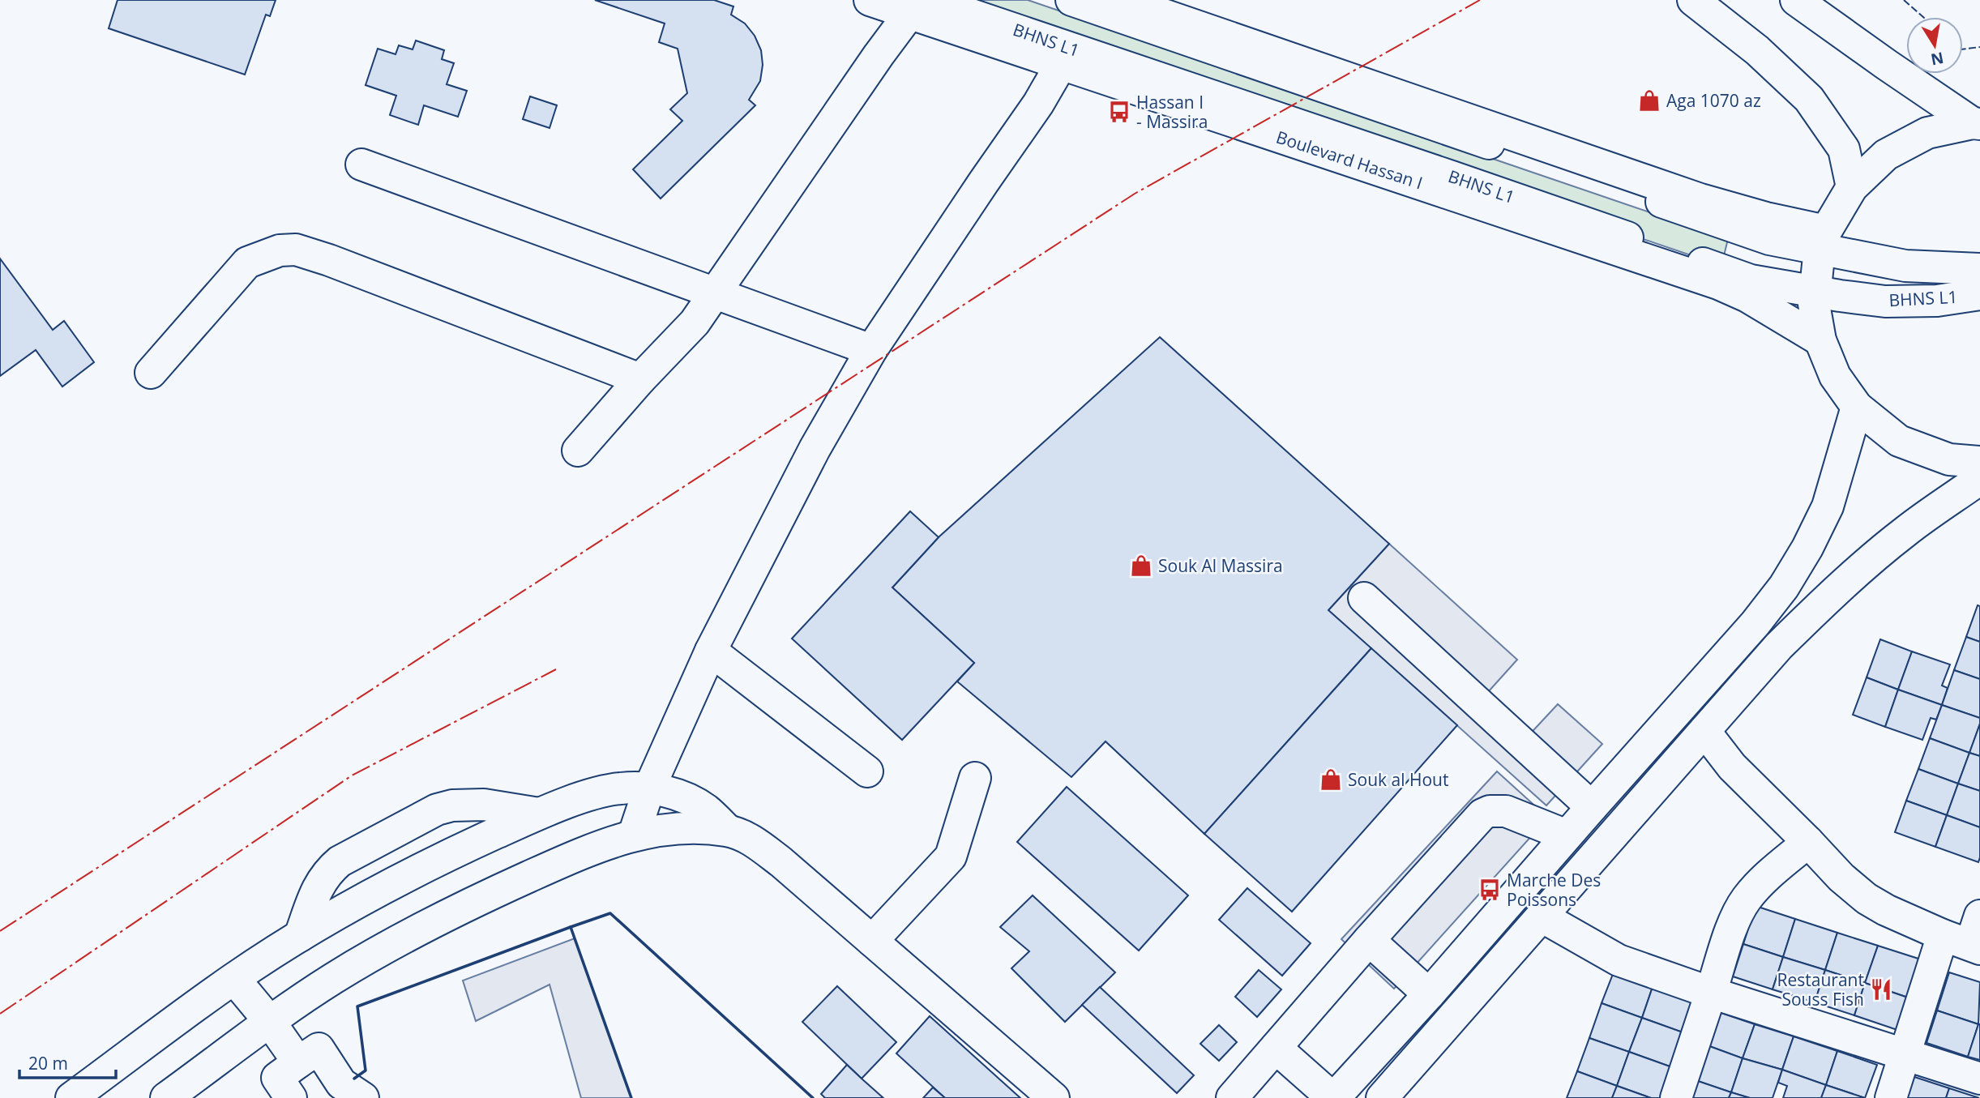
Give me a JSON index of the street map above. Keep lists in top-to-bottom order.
{
  "streets": {
    "street": ["BHNS L1", "Boulevard Hassan I"]
  },
  "crossings": [
    ["BHNS L1", "Boulevard Hassan I"]
  ],
  "places": {
    "shop": ["Aga 1070 az", "Souk Al Massira", "Souk al Hout"],
    "bus stop": ["Hassan I - Massira", "Marche Des Poissons"],
    "restaurant": ["Restaurant Souss Fish"]
  },
  "scale_bar": "20 m",
  "north": "bottom"
}
